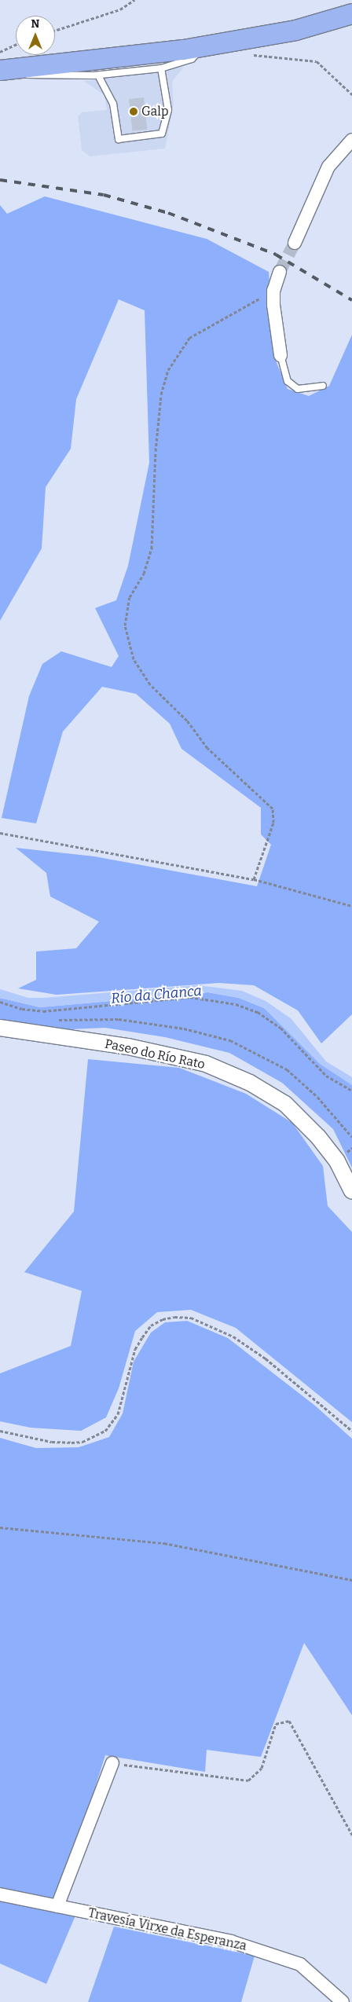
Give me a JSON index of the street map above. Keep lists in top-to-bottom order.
{
  "streets": {
    "street": ["Paseo do Río Rato", "Travesía Virxe da Esperanza"]
  },
  "water": ["Río da Chanca"],
  "places": ["Galp"],
  "north": "top"
}
